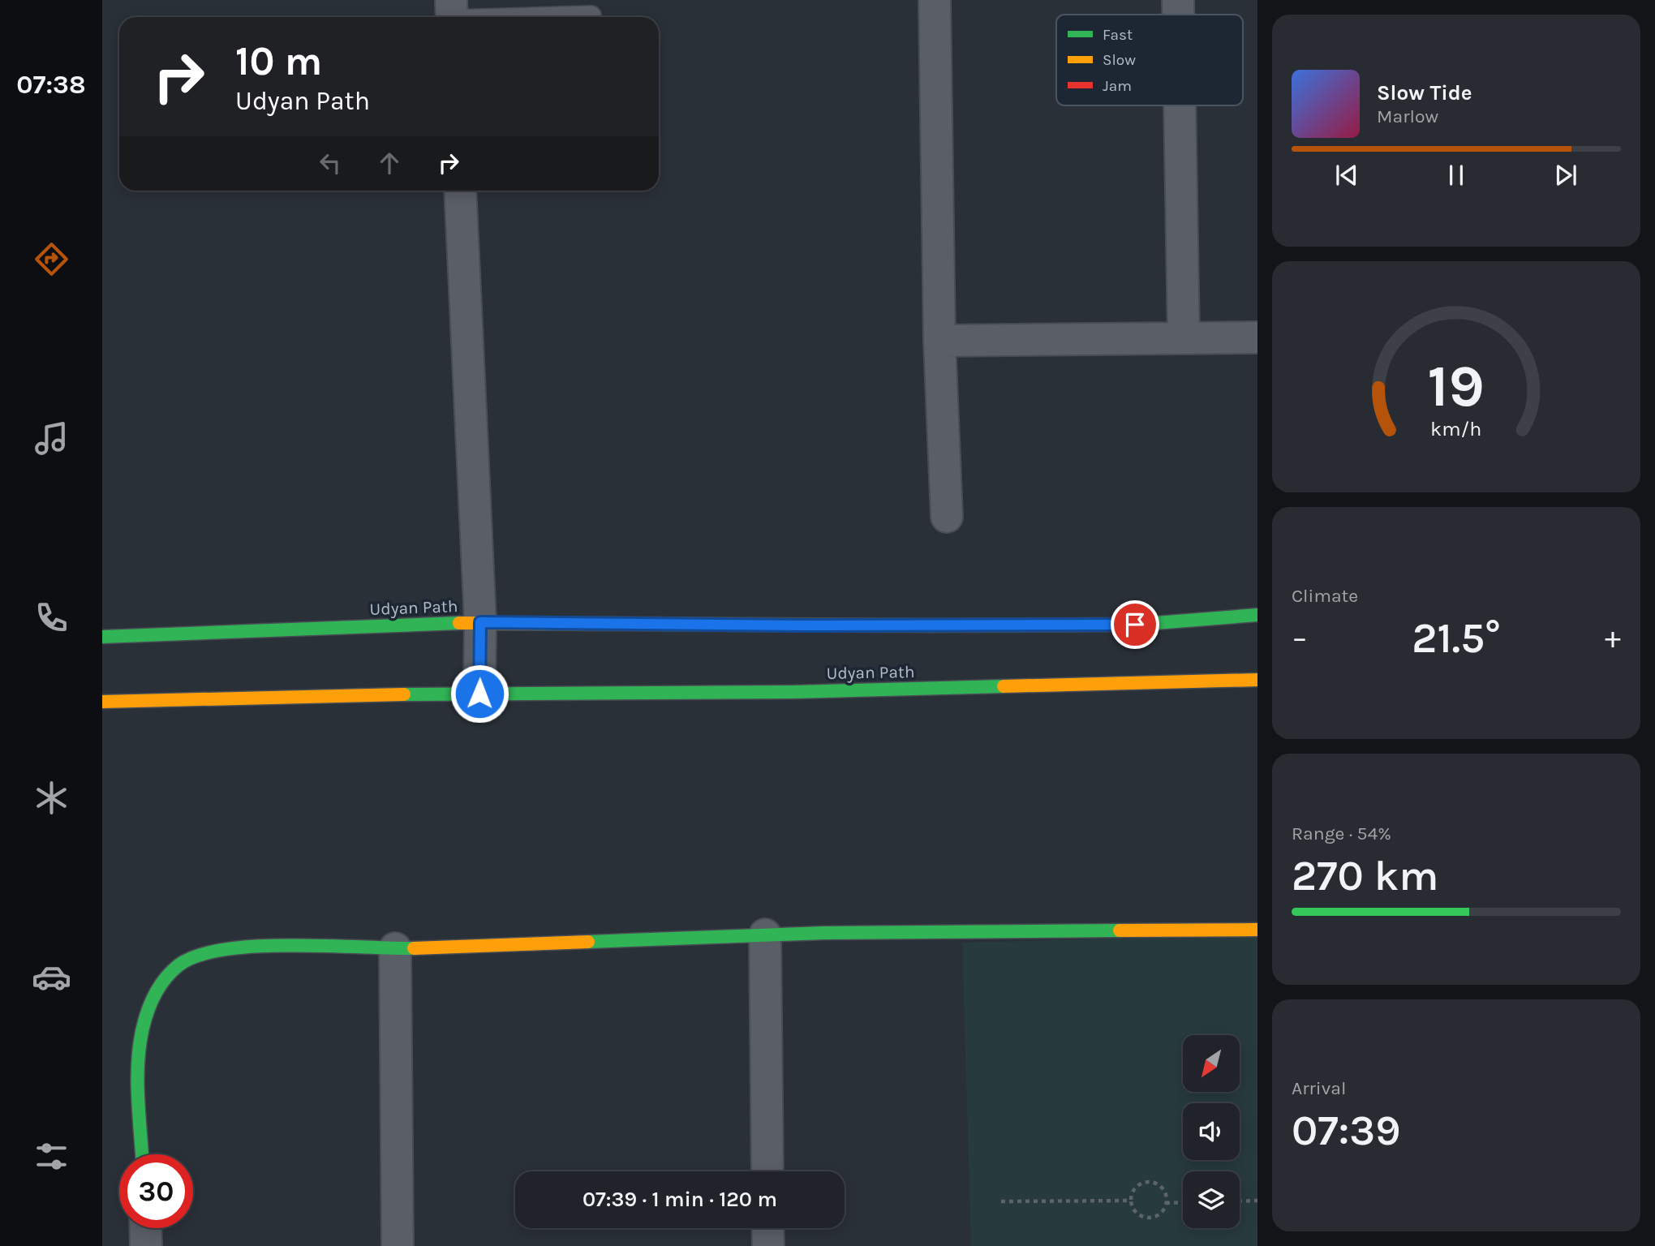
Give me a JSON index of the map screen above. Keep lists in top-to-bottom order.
{
  "streets": {
    "main road": ["Udyan Path"]
  },
  "legend": ["Fast", "Slow", "Jam"],
  "north": "bottom left",
  "page": {
    "tabs": "07:38",
    "turn": ["10 m", "Udyan Path"],
    "song": ["Slow Tide", "Marlow"],
    "tile": [
      "Climate",
      ["Range · 54%", "270 km"],
      ["Arrival", "07:39"]
    ],
    "heat": ["−", "21.5°", "+"],
    "limit": "30",
    "trip": "07:39 · 1 min · 120 m",
    "gauge": ["19", "km/h"]
  }
}
